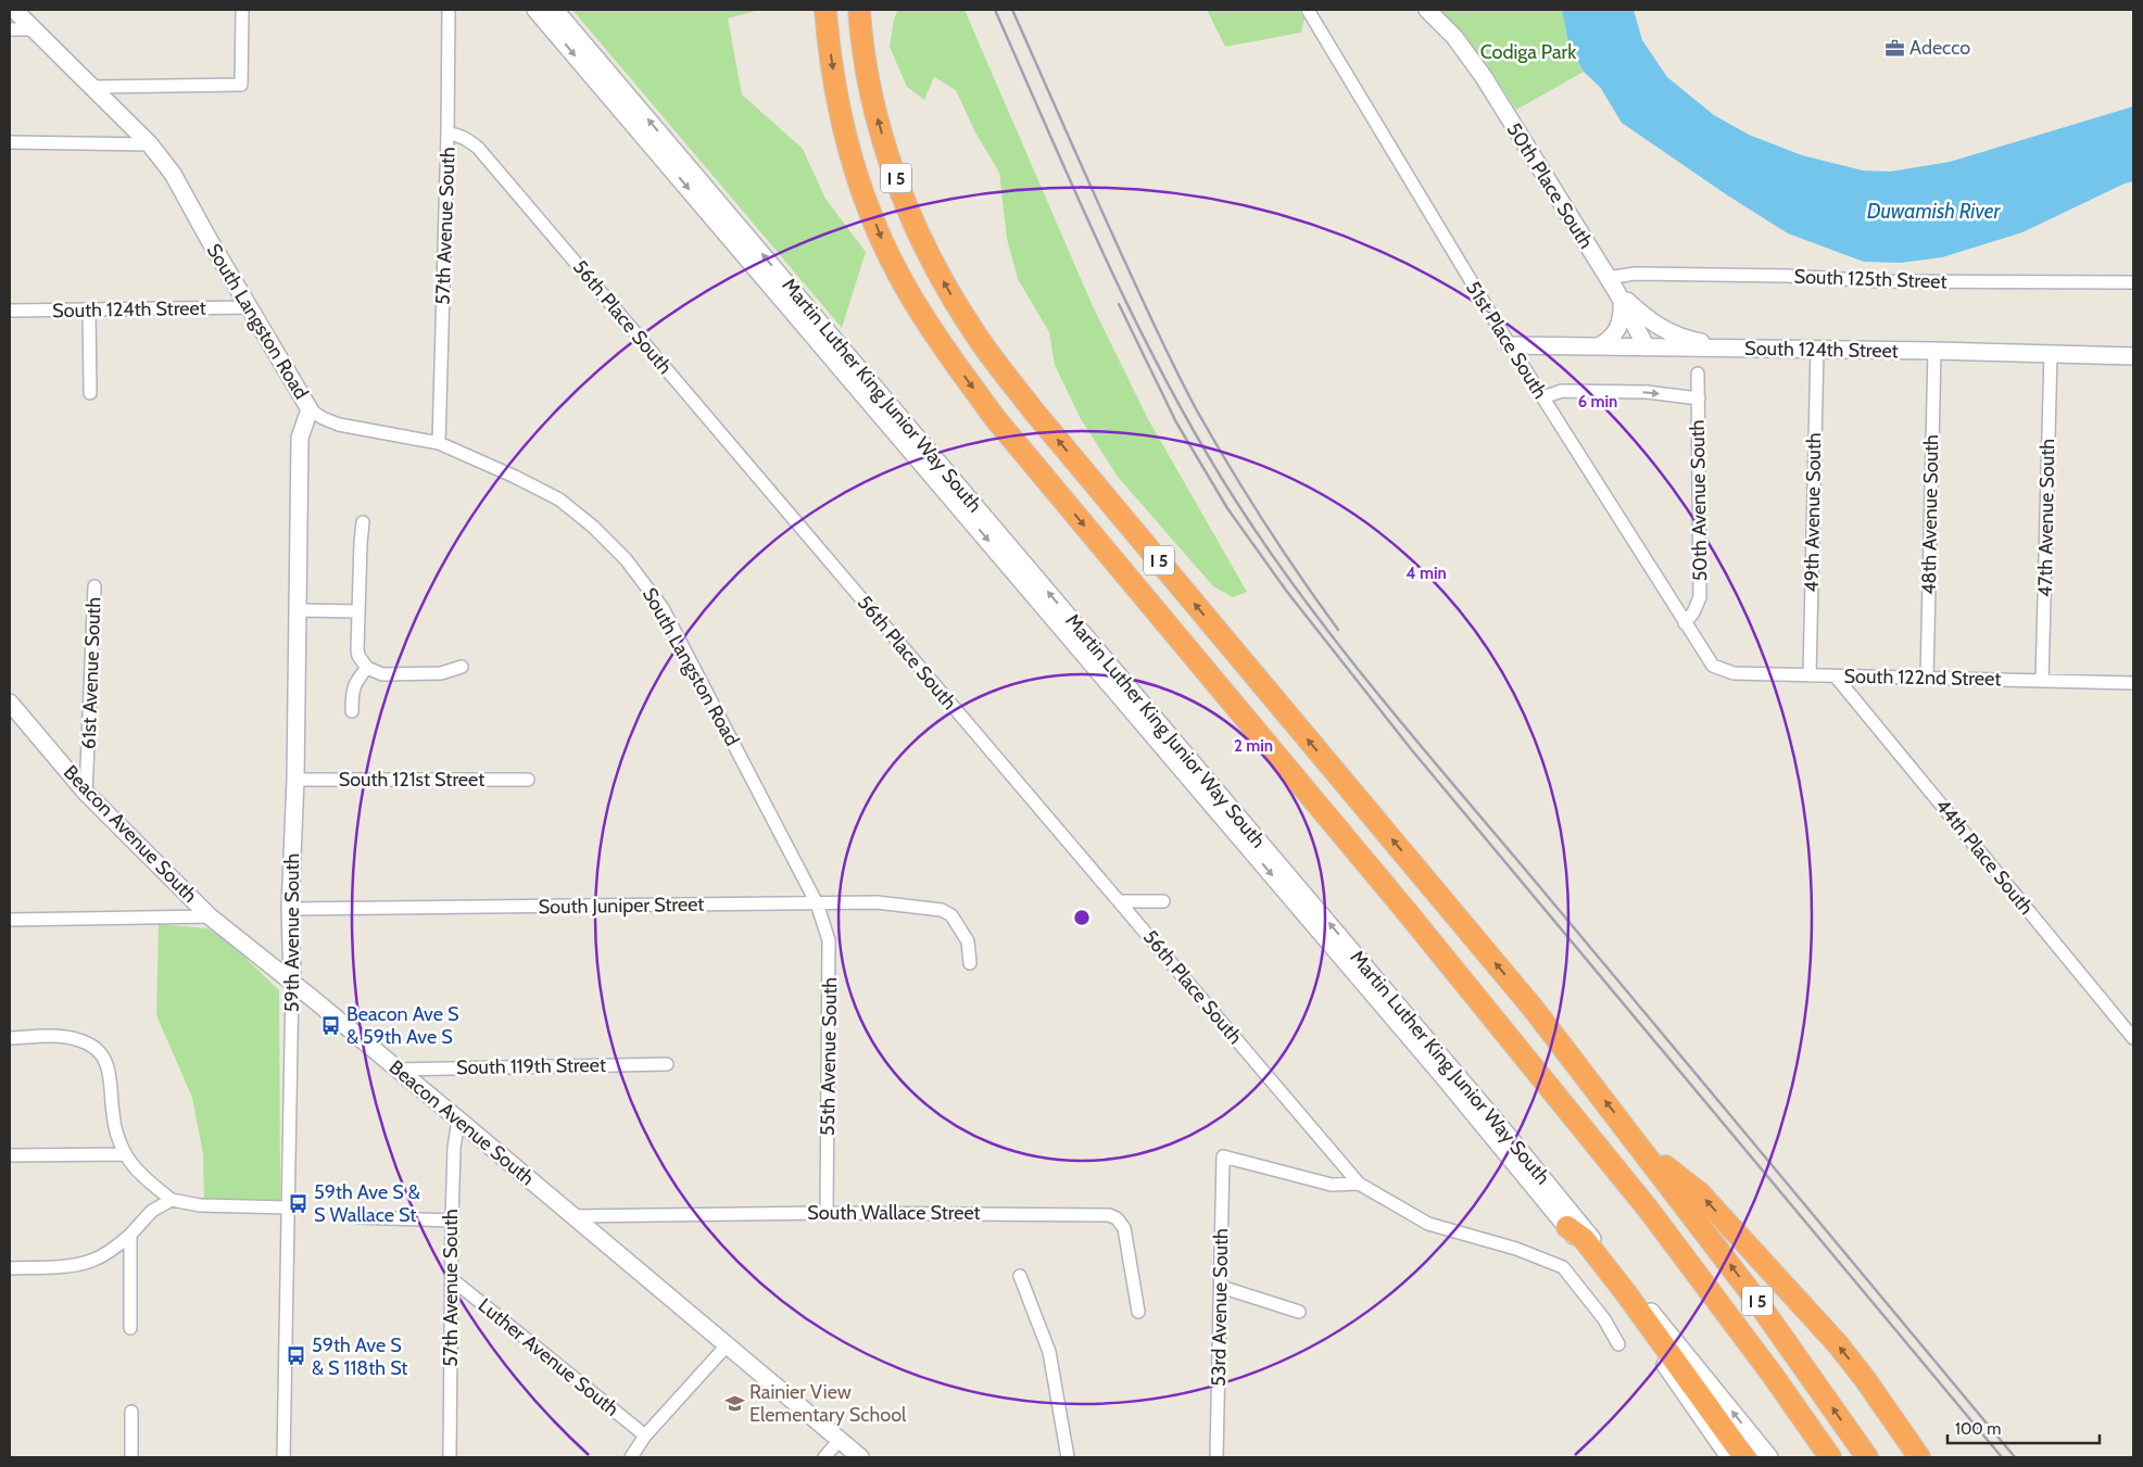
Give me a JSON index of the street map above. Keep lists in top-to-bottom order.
{
  "streets": {
    "highway": ["I 5"],
    "main road": [
      "50th Place South",
      "South 124th Street",
      "South Langston Road",
      "Martin Luther King Junior Way South",
      "Beacon Avenue South",
      "59th Avenue South"
    ],
    "street": [
      "57th Avenue South",
      "South 125th Street",
      "56th Place South",
      "51st Place South",
      "50th Avenue South",
      "49th Avenue South",
      "48th Avenue South",
      "47th Avenue South",
      "61st Avenue South",
      "South 122nd Street",
      "South 121st Street",
      "44th Place South",
      "South Juniper Street",
      "55th Avenue South",
      "South 119th Street",
      "South Wallace Street",
      "53rd Avenue South",
      "Luther Avenue South"
    ]
  },
  "crossings": [
    ["50th Place South", "South 125th Street"],
    ["50th Place South", "South 124th Street"],
    ["57th Avenue South", "56th Place South"],
    ["57th Avenue South", "South Langston Road"],
    ["57th Avenue South", "Beacon Avenue South"],
    ["57th Avenue South", "Luther Avenue South"],
    ["South 124th Street", "South Langston Road"],
    ["South 124th Street", "51st Place South"],
    ["South 124th Street", "49th Avenue South"],
    ["South 124th Street", "48th Avenue South"],
    ["South 124th Street", "47th Avenue South"],
    ["56th Place South", "53rd Avenue South"],
    ["South Langston Road", "South Juniper Street"],
    ["South Langston Road", "59th Avenue South"],
    ["South Langston Road", "55th Avenue South"],
    ["51st Place South", "50th Avenue South"],
    ["51st Place South", "South 122nd Street"],
    ["49th Avenue South", "South 122nd Street"],
    ["48th Avenue South", "South 122nd Street"],
    ["47th Avenue South", "South 122nd Street"],
    ["61st Avenue South", "Beacon Avenue South"],
    ["South 122nd Street", "44th Place South"],
    ["South 121st Street", "59th Avenue South"],
    ["Beacon Avenue South", "59th Avenue South"],
    ["Beacon Avenue South", "South 119th Street"],
    ["Beacon Avenue South", "South Wallace Street"],
    ["South Juniper Street", "59th Avenue South"],
    ["South Juniper Street", "55th Avenue South"],
    ["55th Avenue South", "South Wallace Street"]
  ],
  "water": ["Duwamish River"],
  "parks": ["Codiga Park"],
  "places": {
    "office": ["Adecco"],
    "bus stop": ["Beacon Ave S & 59th Ave S", "59th Ave S & S Wallace St", "59th Ave S & S 118th St"],
    "school or university": ["Rainier View Elementary School"]
  },
  "scale_bar": "100 m",
  "rings": ["6 min", "4 min", "2 min"]
}
